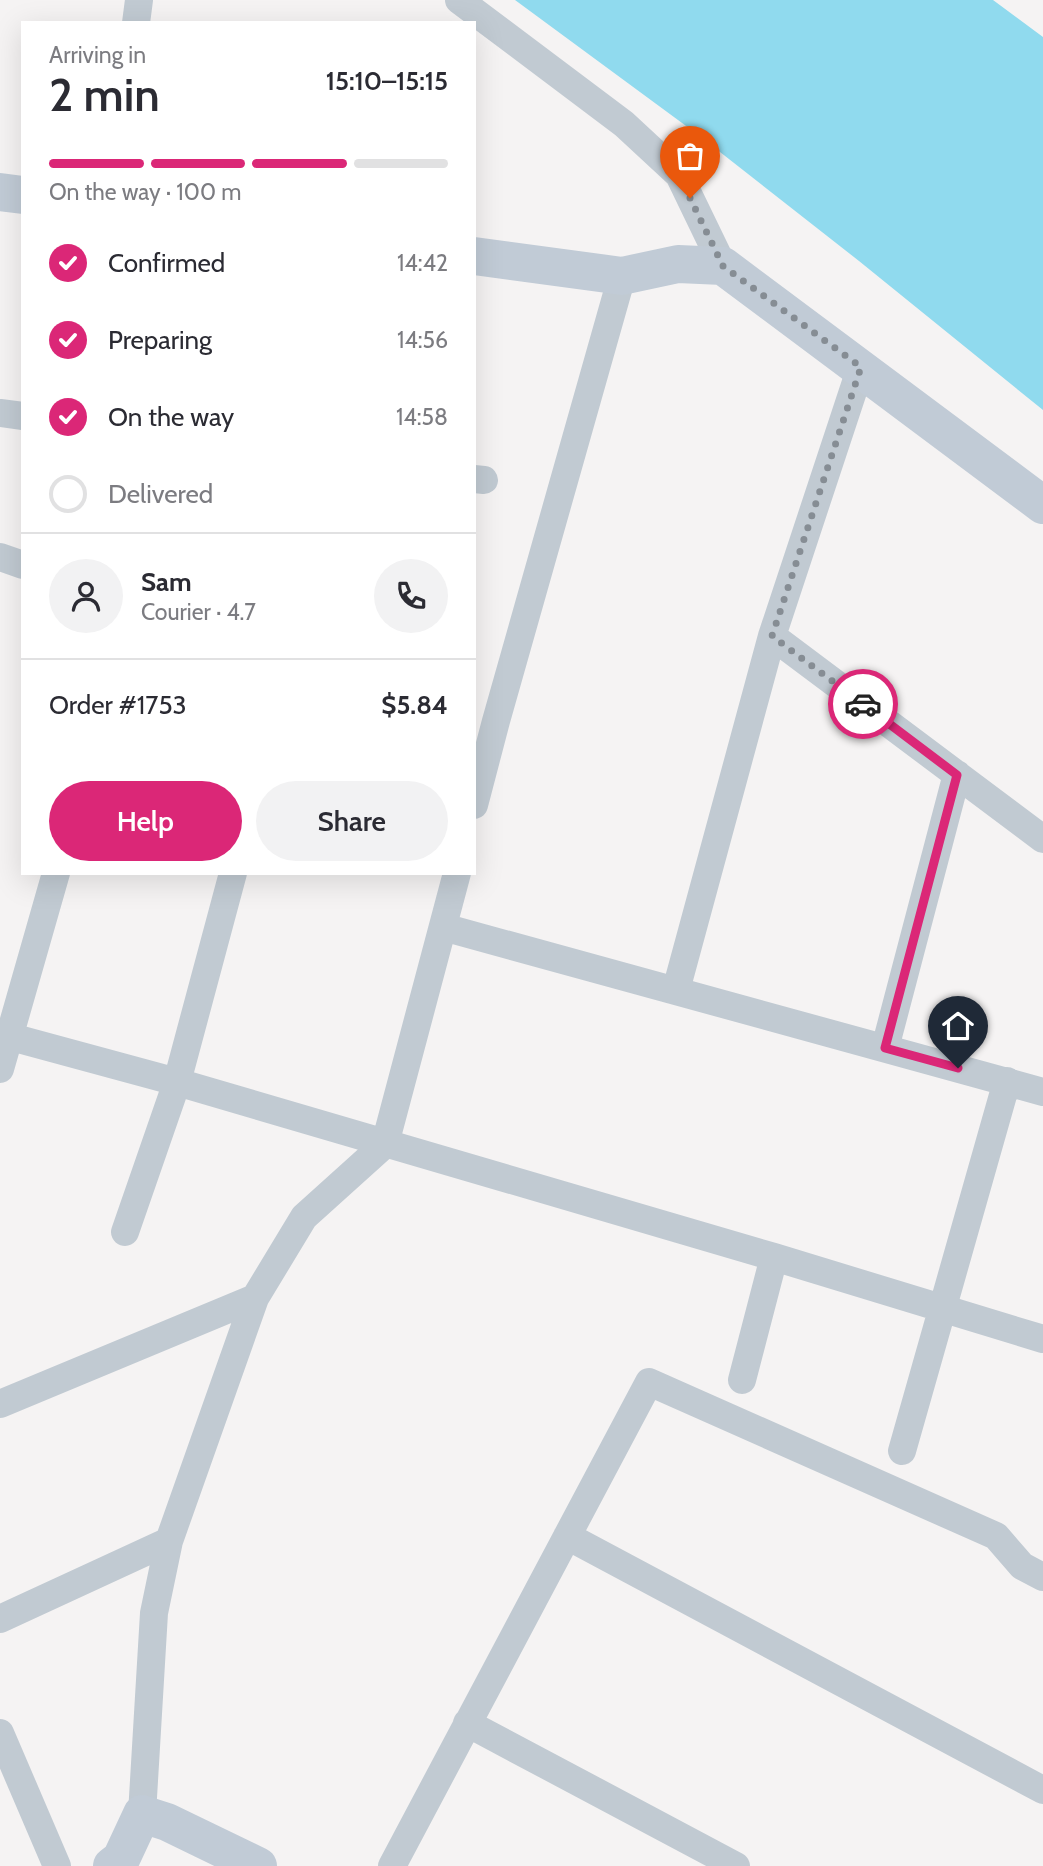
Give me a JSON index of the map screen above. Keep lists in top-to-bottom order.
{
  "page": {
    "heading": ["2 min", "Arriving in", "15:10–15:15"],
    "panel": [
      "Sam",
      "Courier · 4.7",
      "Order #1753",
      "$5.84"
    ],
    "bar": "On the way · 100 m",
    "list": [
      ["Confirmed", "14:42"],
      ["Preparing", "14:56"],
      ["On the way", "14:58"],
      "Delivered"
    ],
    "buttons": ["Help", "Share"]
  }
}
